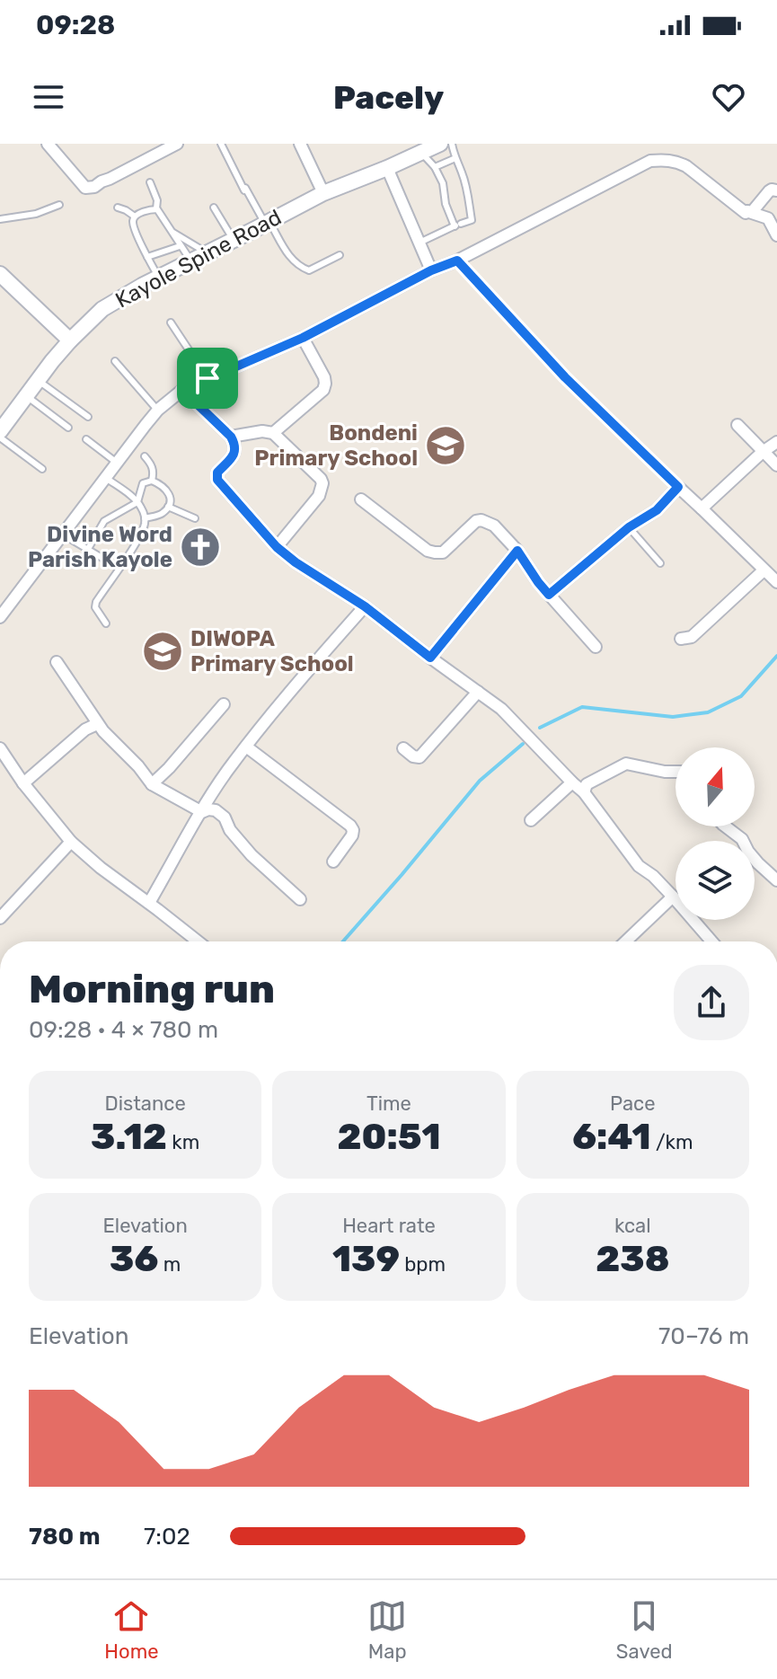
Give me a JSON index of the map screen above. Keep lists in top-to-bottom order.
{
  "streets": {
    "main road": ["Kayole Spine Road"]
  },
  "places": {
    "school or university": ["Bondeni Primary School", "DIWOPA Primary School"],
    "church": ["Divine Word Parish Kayole"]
  },
  "north": "top",
  "page": {
    "status": "09:28",
    "header": "Pacely",
    "heading": ["Morning run", "09:28 · 4 × 780 m"],
    "stats": [
      ["Distance", "3.12 km"],
      ["Time", "20:51"],
      ["Pace", "6:41 /km"],
      ["Elevation", "36 m"],
      ["Heart rate", "139 bpm"],
      ["kcal", "238"]
    ],
    "chart": ["Elevation", "70–76 m"],
    "list": [
      {
        "name": "780 m",
        "note": "7:02"
      }
    ],
    "tabs": ["Home", "Map", "Saved"]
  }
}
